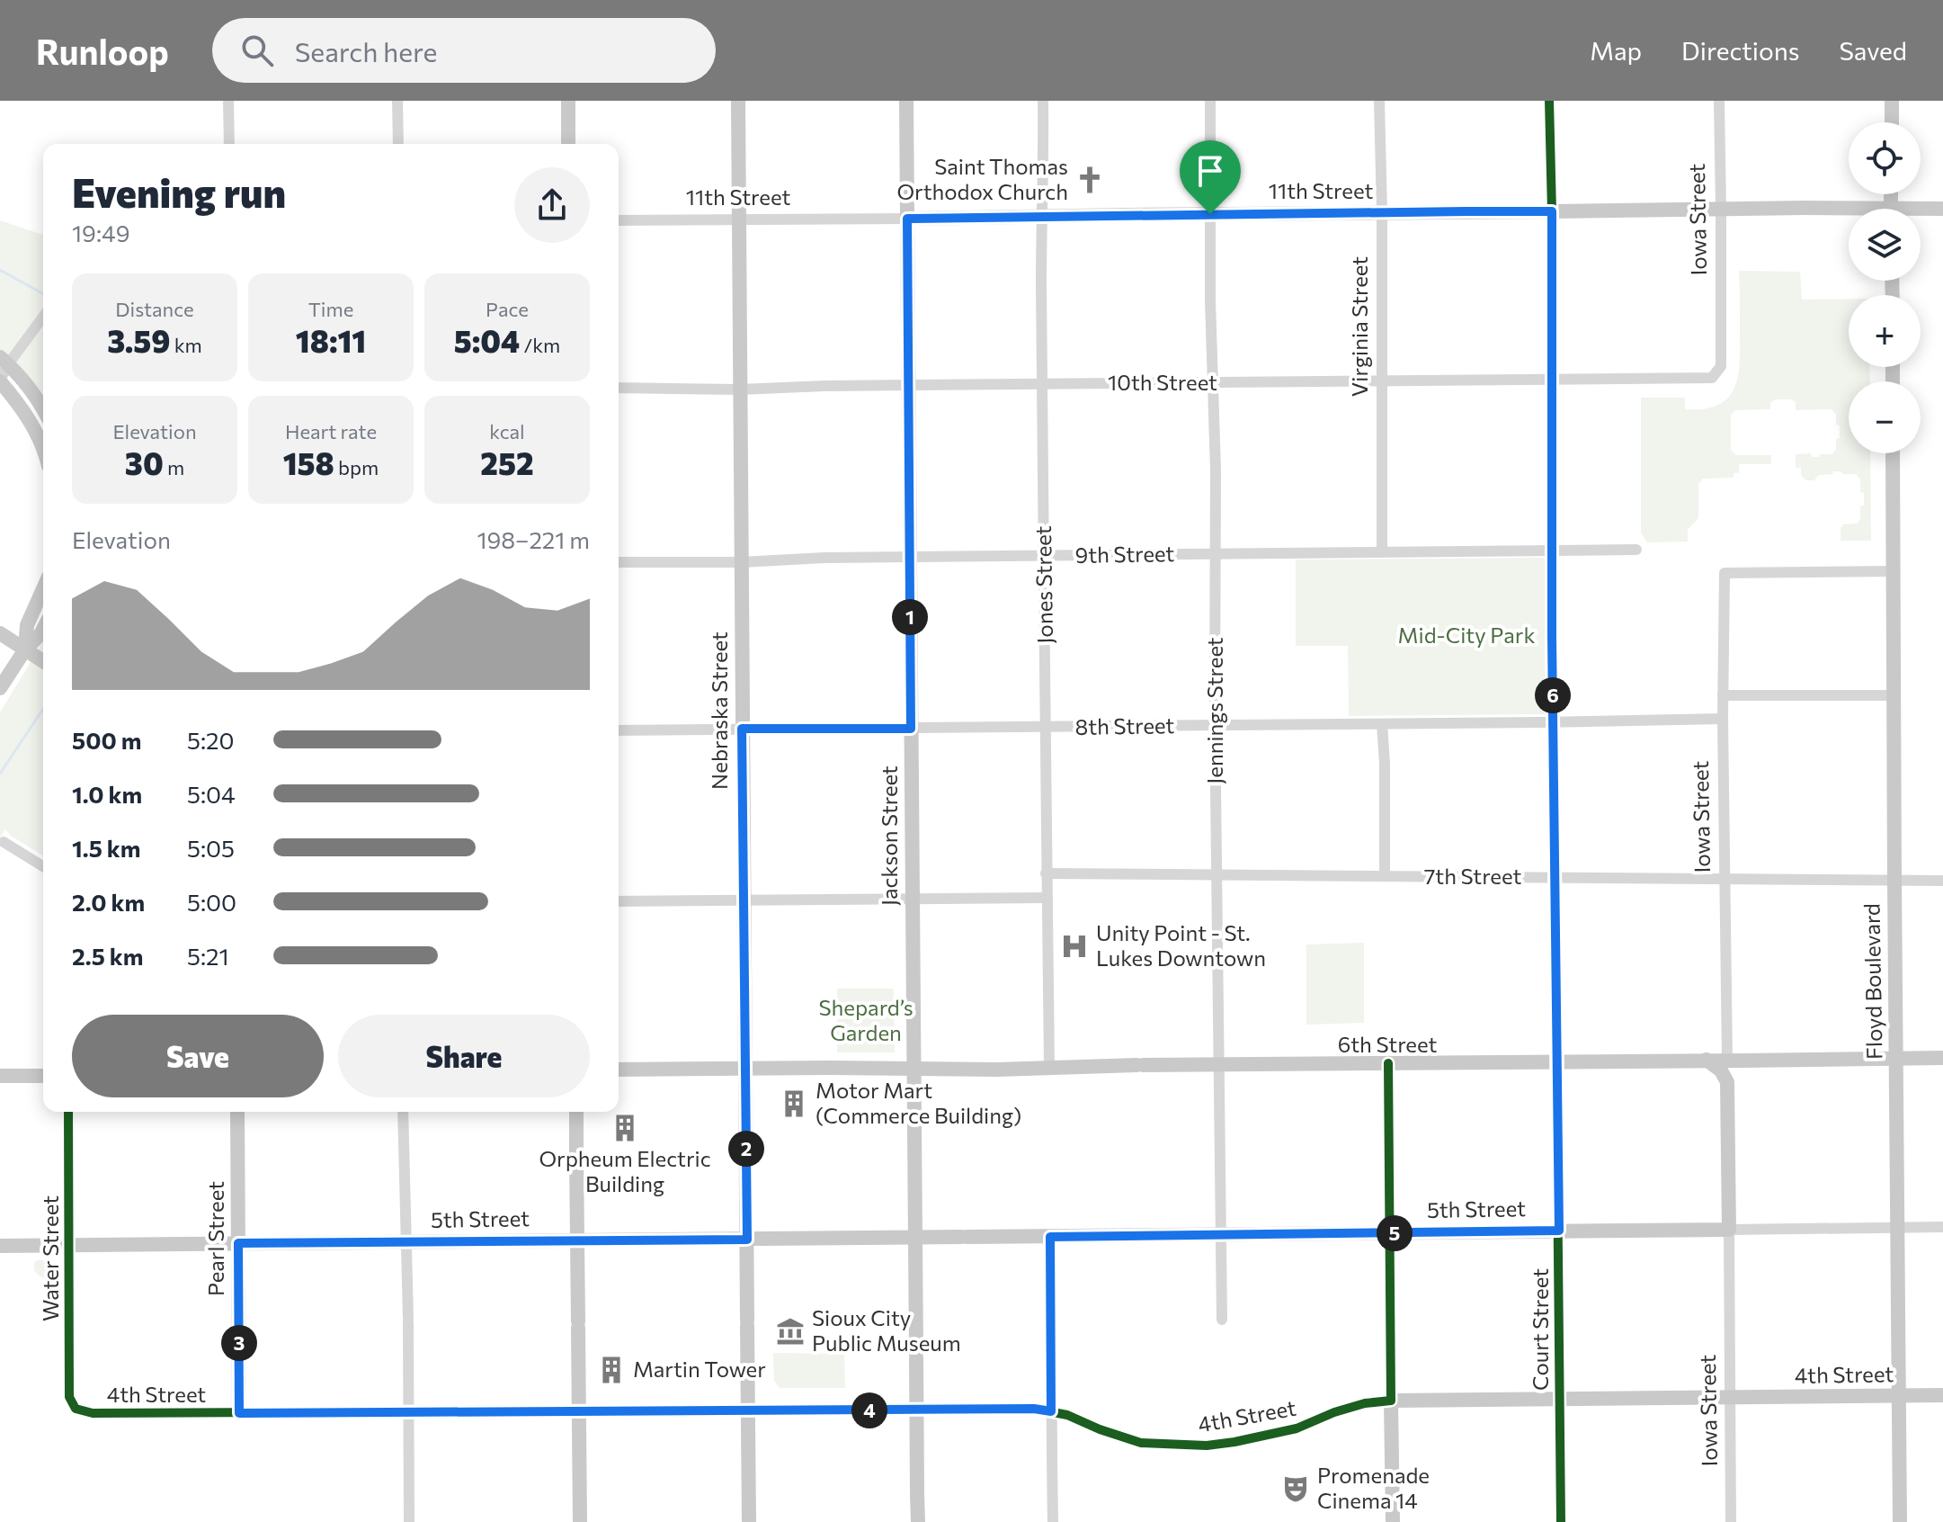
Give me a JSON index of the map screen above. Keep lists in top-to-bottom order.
{
  "streets": {
    "main road": [
      "11th Street",
      "Iowa Street",
      "Nebraska Street",
      "Jackson Street",
      "Floyd Boulevard",
      "6th Street",
      "5th Street",
      "Pearl Street",
      "4th Street"
    ],
    "street": [
      "Virginia Street",
      "10th Street",
      "9th Street",
      "Jones Street",
      "Jennings Street",
      "8th Street",
      "7th Street",
      "Water Street",
      "Court Street"
    ]
  },
  "crossings": [
    ["11th Street", "Iowa Street"],
    ["11th Street", "Virginia Street"],
    ["11th Street", "Jones Street"],
    ["11th Street", "Nebraska Street"],
    ["11th Street", "Jennings Street"],
    ["11th Street", "Jackson Street"],
    ["11th Street", "Court Street"],
    ["Iowa Street", "10th Street"],
    ["Iowa Street", "8th Street"],
    ["Iowa Street", "7th Street"],
    ["Iowa Street", "Floyd Boulevard"],
    ["Iowa Street", "6th Street"],
    ["Iowa Street", "5th Street"],
    ["Iowa Street", "4th Street"],
    ["Virginia Street", "10th Street"],
    ["Virginia Street", "9th Street"],
    ["10th Street", "Jones Street"],
    ["10th Street", "Nebraska Street"],
    ["10th Street", "Jennings Street"],
    ["10th Street", "Jackson Street"],
    ["10th Street", "Court Street"],
    ["9th Street", "Jones Street"],
    ["9th Street", "Nebraska Street"],
    ["9th Street", "Jennings Street"],
    ["9th Street", "Jackson Street"],
    ["9th Street", "Court Street"],
    ["Jones Street", "8th Street"],
    ["Jones Street", "7th Street"],
    ["Jones Street", "6th Street"],
    ["Nebraska Street", "8th Street"],
    ["Nebraska Street", "6th Street"],
    ["Nebraska Street", "5th Street"],
    ["Nebraska Street", "4th Street"],
    ["Jennings Street", "8th Street"],
    ["Jennings Street", "7th Street"],
    ["Jennings Street", "6th Street"],
    ["Jennings Street", "5th Street"],
    ["8th Street", "Jackson Street"],
    ["8th Street", "Court Street"],
    ["Jackson Street", "6th Street"],
    ["Jackson Street", "5th Street"],
    ["Jackson Street", "4th Street"],
    ["7th Street", "Floyd Boulevard"],
    ["7th Street", "Court Street"],
    ["Floyd Boulevard", "5th Street"],
    ["Floyd Boulevard", "4th Street"],
    ["6th Street", "Court Street"],
    ["5th Street", "Pearl Street"],
    ["5th Street", "Water Street"],
    ["5th Street", "Court Street"],
    ["Pearl Street", "4th Street"],
    ["Water Street", "4th Street"],
    ["Court Street", "4th Street"]
  ],
  "parks": ["Mid-City Park", "Shepard’s Garden"],
  "places": {
    "church": ["Saint Thomas Orthodox Church"],
    "hospital": ["Unity Point - St. Lukes Downtown"],
    "building": ["Motor Mart (Commerce Building)", "Orpheum Electric Building", "Martin Tower"],
    "museum": ["Sioux City Public Museum"],
    "theatre": ["Promenade Cinema 14"]
  },
  "page": {
    "header": "Runloop",
    "search": "Search here",
    "nav": ["Map", "Directions", "Saved"],
    "map_buttons": ["+", "−"],
    "heading": ["Evening run", "19:49"],
    "stats": [
      ["Distance", "3.59 km"],
      ["Time", "18:11"],
      ["Pace", "5:04 /km"],
      ["Elevation", "30 m"],
      ["Heart rate", "158 bpm"],
      ["kcal", "252"]
    ],
    "chart": ["Elevation", "198–221 m"],
    "pins": [
      "1",
      "6",
      "2",
      "5",
      "3",
      "4"
    ],
    "list": [
      {
        "name": "500 m",
        "note": "5:20"
      },
      {
        "name": "1.0 km",
        "note": "5:04"
      },
      {
        "name": "1.5 km",
        "note": "5:05"
      },
      {
        "name": "2.0 km",
        "note": "5:00"
      },
      {
        "name": "2.5 km",
        "note": "5:21"
      }
    ],
    "buttons": ["Save", "Share"]
  }
}
